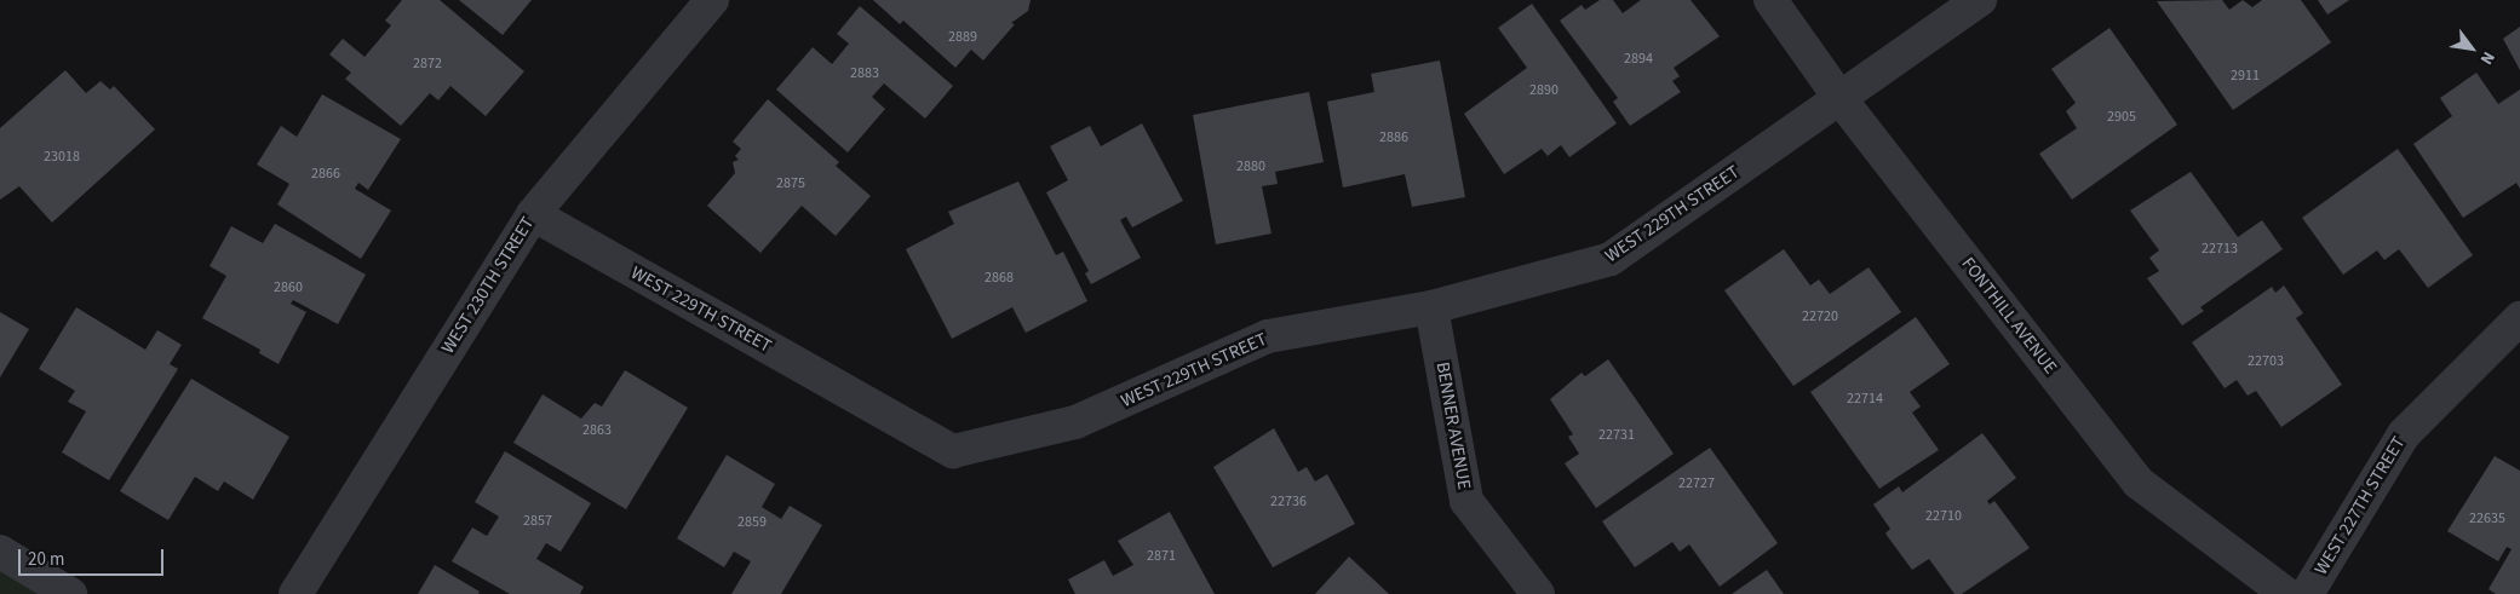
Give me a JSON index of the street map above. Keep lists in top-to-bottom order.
{
  "streets": {
    "street": [
      "WEST 229TH STREET",
      "WEST 230TH STREET",
      "FONTHILL AVENUE",
      "BENNER AVENUE",
      "WEST 227TH STREET"
    ]
  },
  "crossings": [
    ["WEST 229TH STREET", "WEST 230TH STREET"],
    ["WEST 229TH STREET", "FONTHILL AVENUE"],
    ["WEST 229TH STREET", "BENNER AVENUE"]
  ],
  "house_numbers": [
    "2889",
    "2894",
    "2872",
    "2883",
    "2911",
    "2890",
    "2905",
    "2886",
    "23018",
    "2880",
    "2866",
    "2875",
    "22713",
    "2868",
    "2860",
    "22720",
    "22703",
    "22714",
    "2863",
    "22731",
    "22727",
    "22736",
    "22710",
    "22635",
    "2857",
    "2859",
    "2871"
  ],
  "scale_bar": "20 m",
  "north": "bottom right"
}
